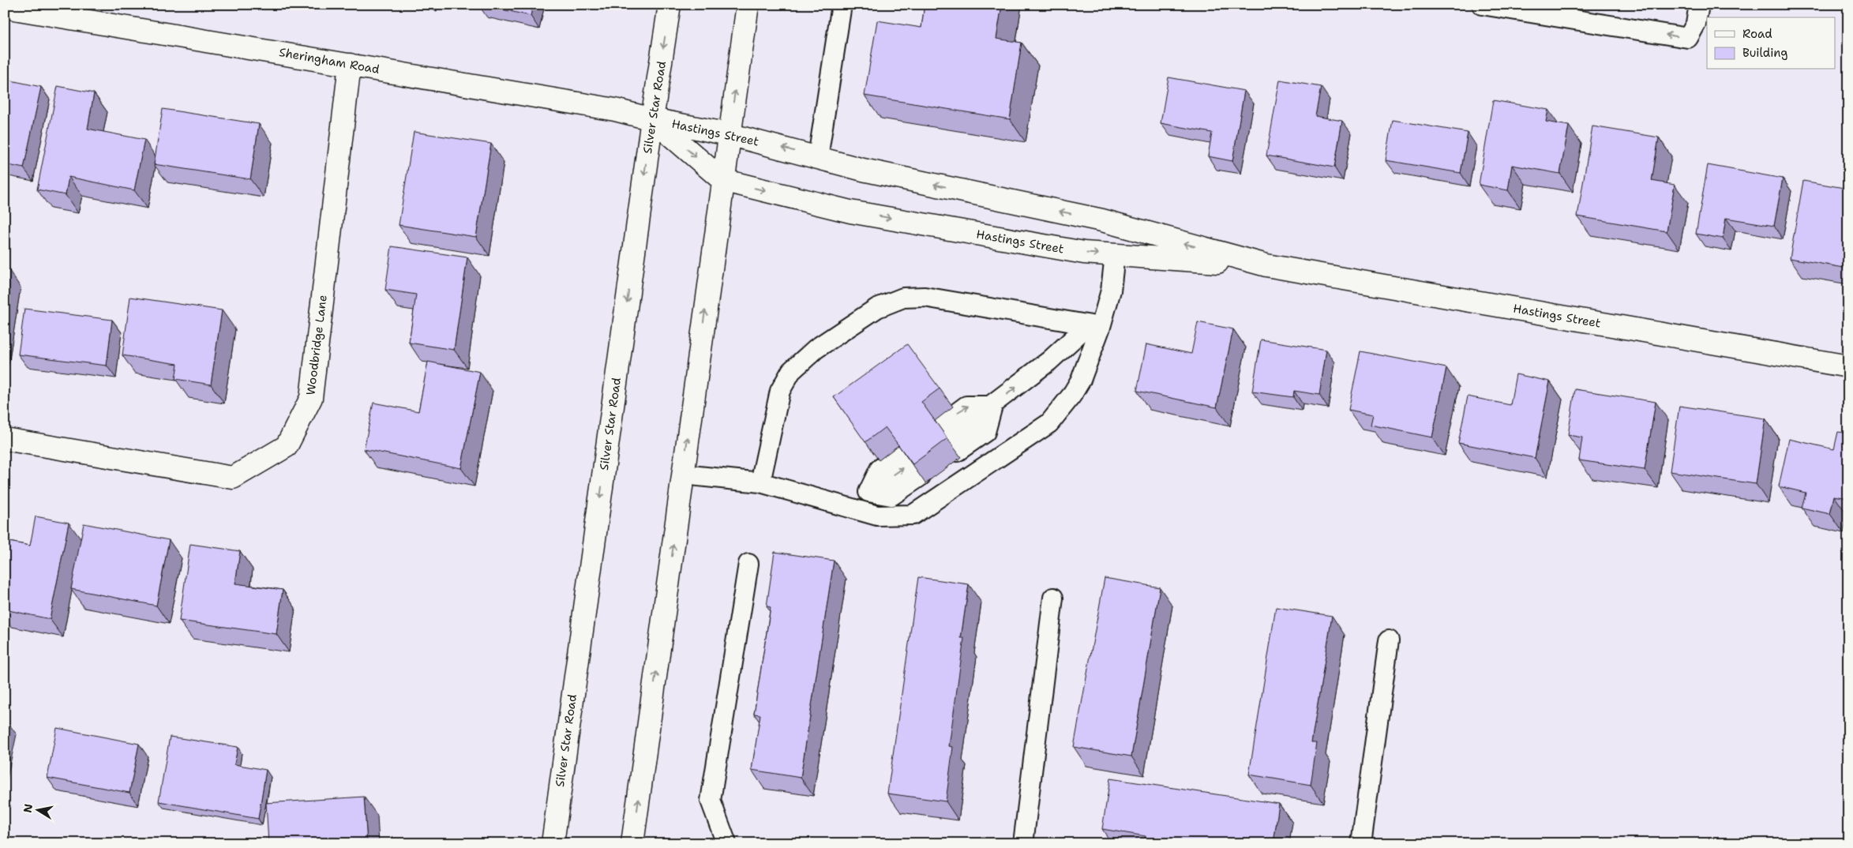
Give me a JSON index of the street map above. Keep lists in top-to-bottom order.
{
  "streets": {
    "street": [
      "Sheringham Road",
      "Silver Star Road",
      "Hastings Street",
      "Woodbridge Lane"
    ]
  },
  "crossings": [
    ["Sheringham Road", "Silver Star Road"],
    ["Sheringham Road", "Hastings Street"],
    ["Sheringham Road", "Woodbridge Lane"],
    ["Silver Star Road", "Hastings Street"]
  ],
  "legend": ["Road", "Building"],
  "north": "left"
}
